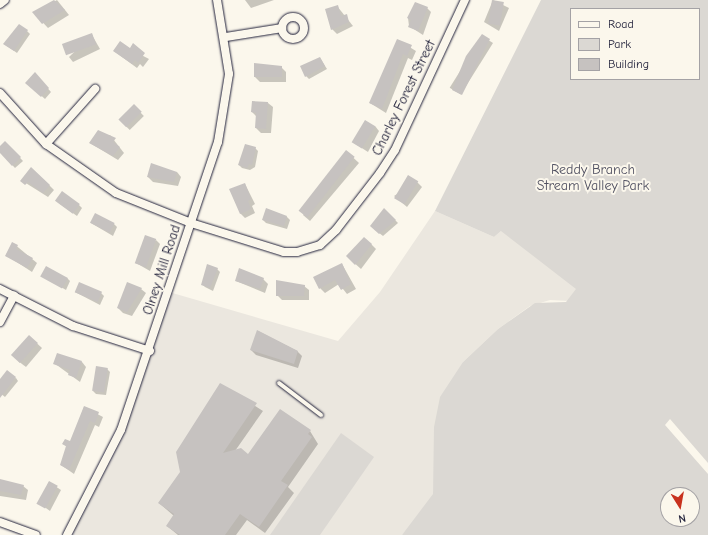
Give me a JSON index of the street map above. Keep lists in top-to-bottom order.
{
  "streets": {
    "street": ["Charley Forest Street", "Olney Mill Road"]
  },
  "crossings": [
    ["Charley Forest Street", "Olney Mill Road"]
  ],
  "parks": ["Reddy Branch Stream Valley Park"],
  "legend": ["Road", "Park", "Building"],
  "north": "bottom"
}
